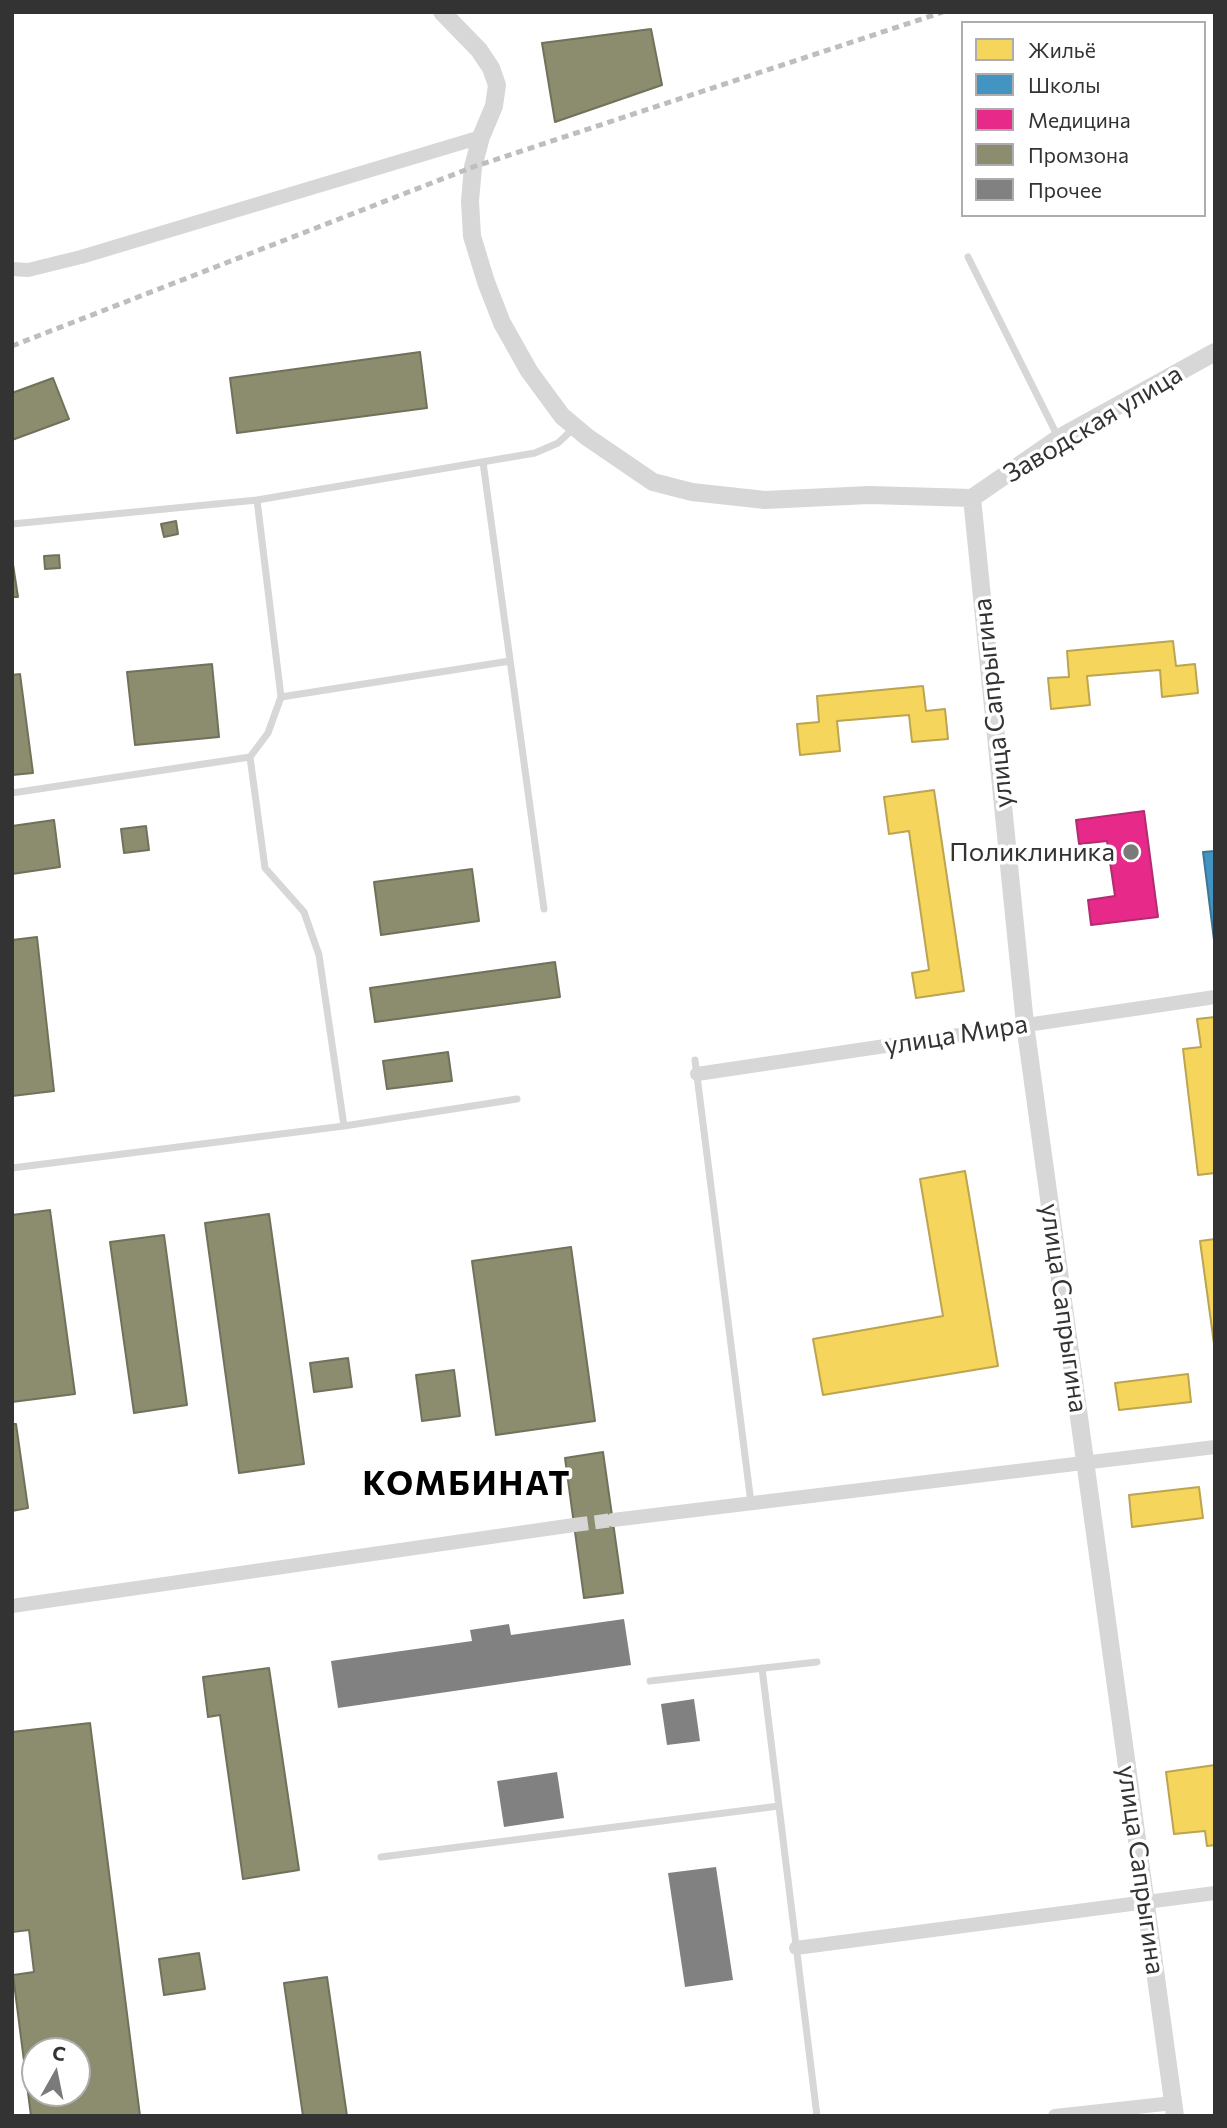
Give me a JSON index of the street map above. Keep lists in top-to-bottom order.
{
  "streets": {
    "street": ["Заводская улица", "улица Сапрыгина", "улица Мира"]
  },
  "crossings": [
    ["Заводская улица", "улица Сапрыгина"],
    ["улица Сапрыгина", "улица Мира"]
  ],
  "districts": ["КОМБИНАТ"],
  "places": ["Поликлиника"],
  "legend": [
    "Жильё",
    "Школы",
    "Медицина",
    "Промзона",
    "Прочее"
  ],
  "north": "top"
}
